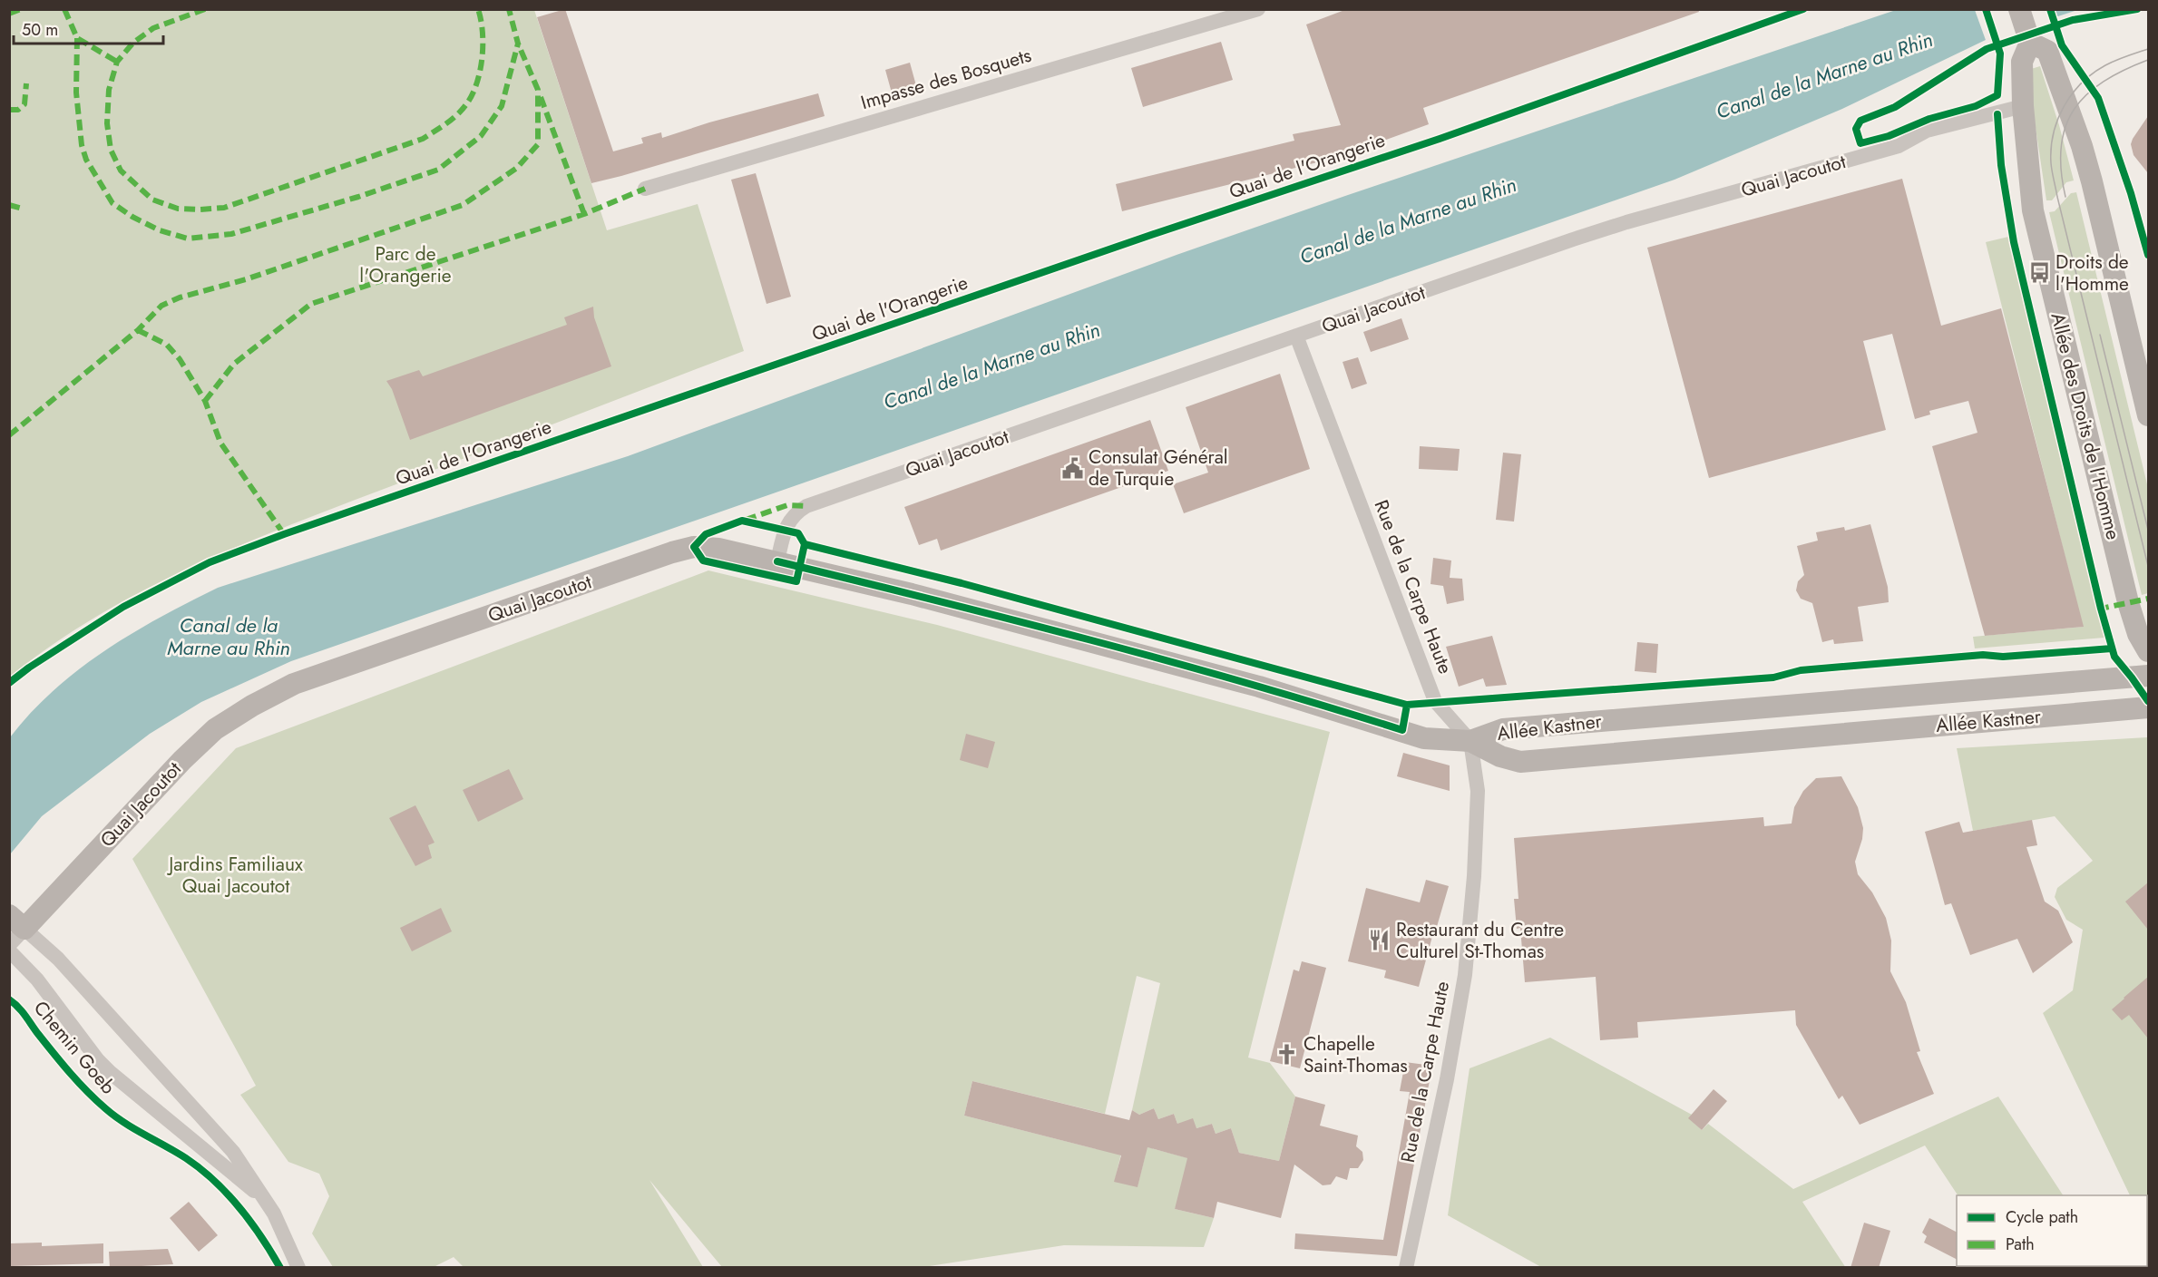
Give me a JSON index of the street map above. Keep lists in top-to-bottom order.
{
  "streets": {
    "main road": ["Quai Jacoutot", "Allée des Droits de l'Homme", "Allée Kastner"],
    "street": ["Impasse des Bosquets", "Rue de la Carpe Haute", "Chemin Goeb"],
    "cycle path": ["Quai de l'Orangerie"]
  },
  "crossings": [
    ["Quai Jacoutot", "Allée des Droits de l'Homme"],
    ["Quai Jacoutot", "Rue de la Carpe Haute"],
    ["Quai Jacoutot", "Chemin Goeb"],
    ["Rue de la Carpe Haute", "Allée Kastner"]
  ],
  "water": ["Canal de la Marne au Rhin"],
  "parks": ["Parc de l'Orangerie", "Jardins Familiaux Quai Jacoutot"],
  "places": {
    "bus stop": ["Droits de l'Homme"],
    "public building": ["Consulat Général de Turquie"],
    "restaurant": ["Restaurant du Centre Culturel St-Thomas"],
    "church": ["Chapelle Saint-Thomas"]
  },
  "legend": ["Cycle path", "Path"],
  "scale_bar": "50 m"
}
